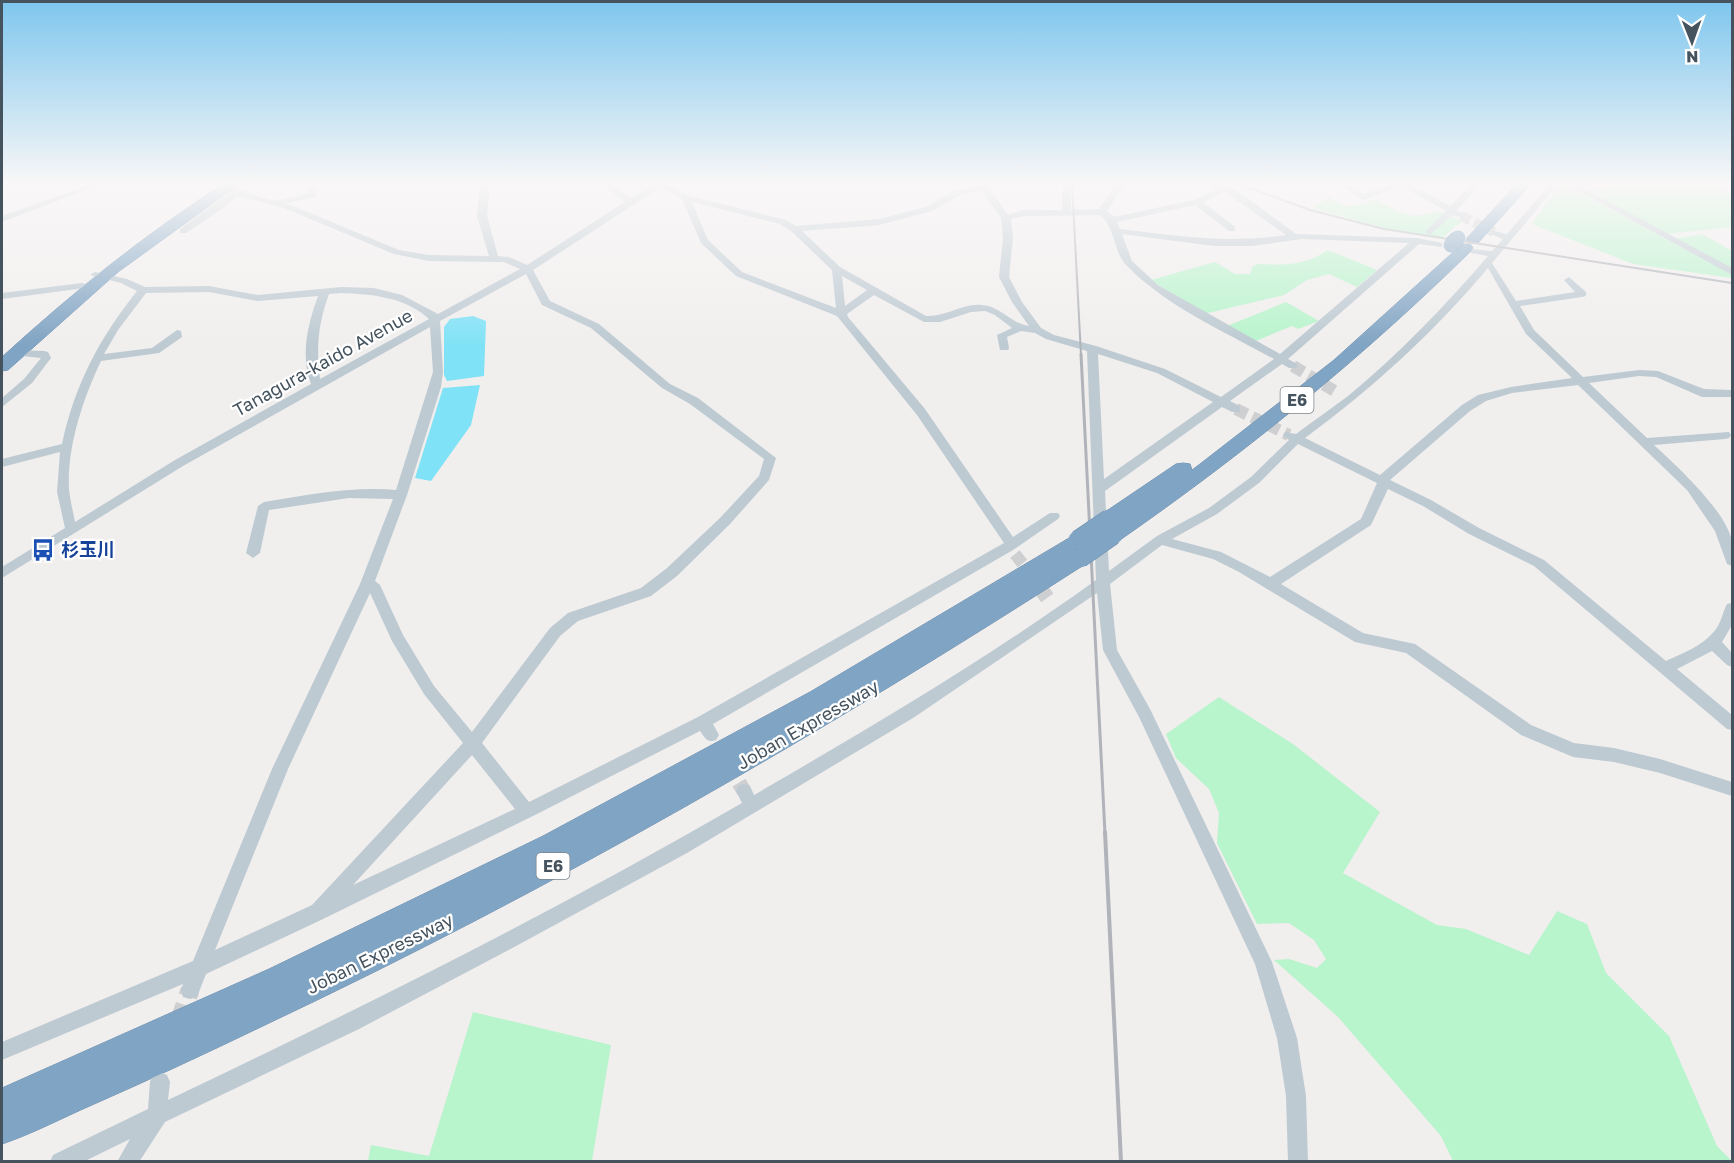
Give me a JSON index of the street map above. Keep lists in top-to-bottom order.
{
  "streets": {
    "highway": ["E6", "Joban Expressway"],
    "street": ["Tanagura-kaido Avenue"]
  },
  "places": {
    "bus stop": ["杉玉川"]
  },
  "north": "bottom"
}
